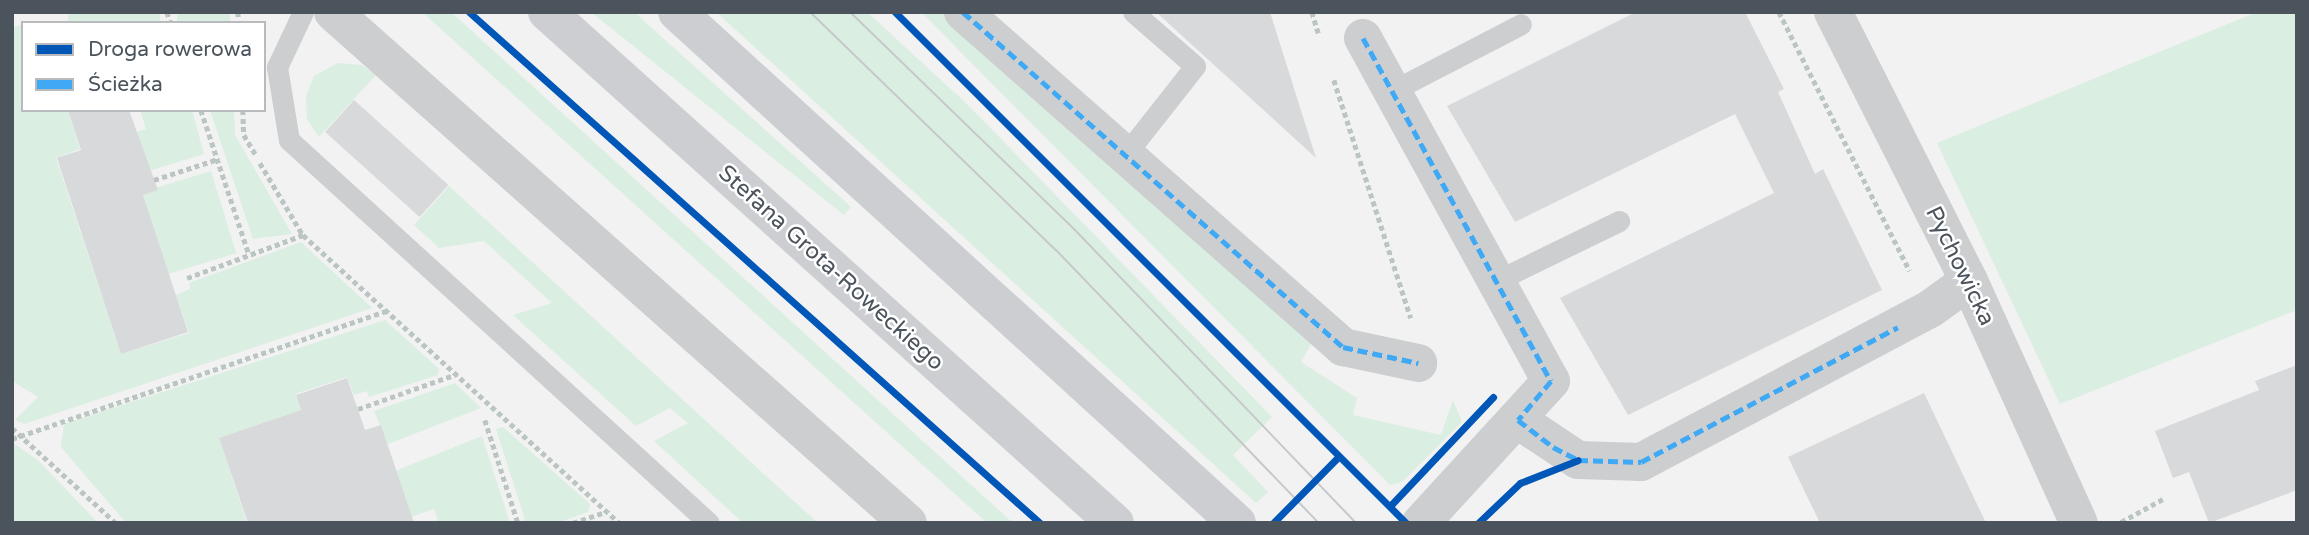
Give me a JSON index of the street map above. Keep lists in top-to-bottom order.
{
  "streets": {
    "main road": ["Stefana Grota-Roweckiego"],
    "street": ["Pychowicka"]
  },
  "legend": ["Droga rowerowa", "Ścieżka"]
}
